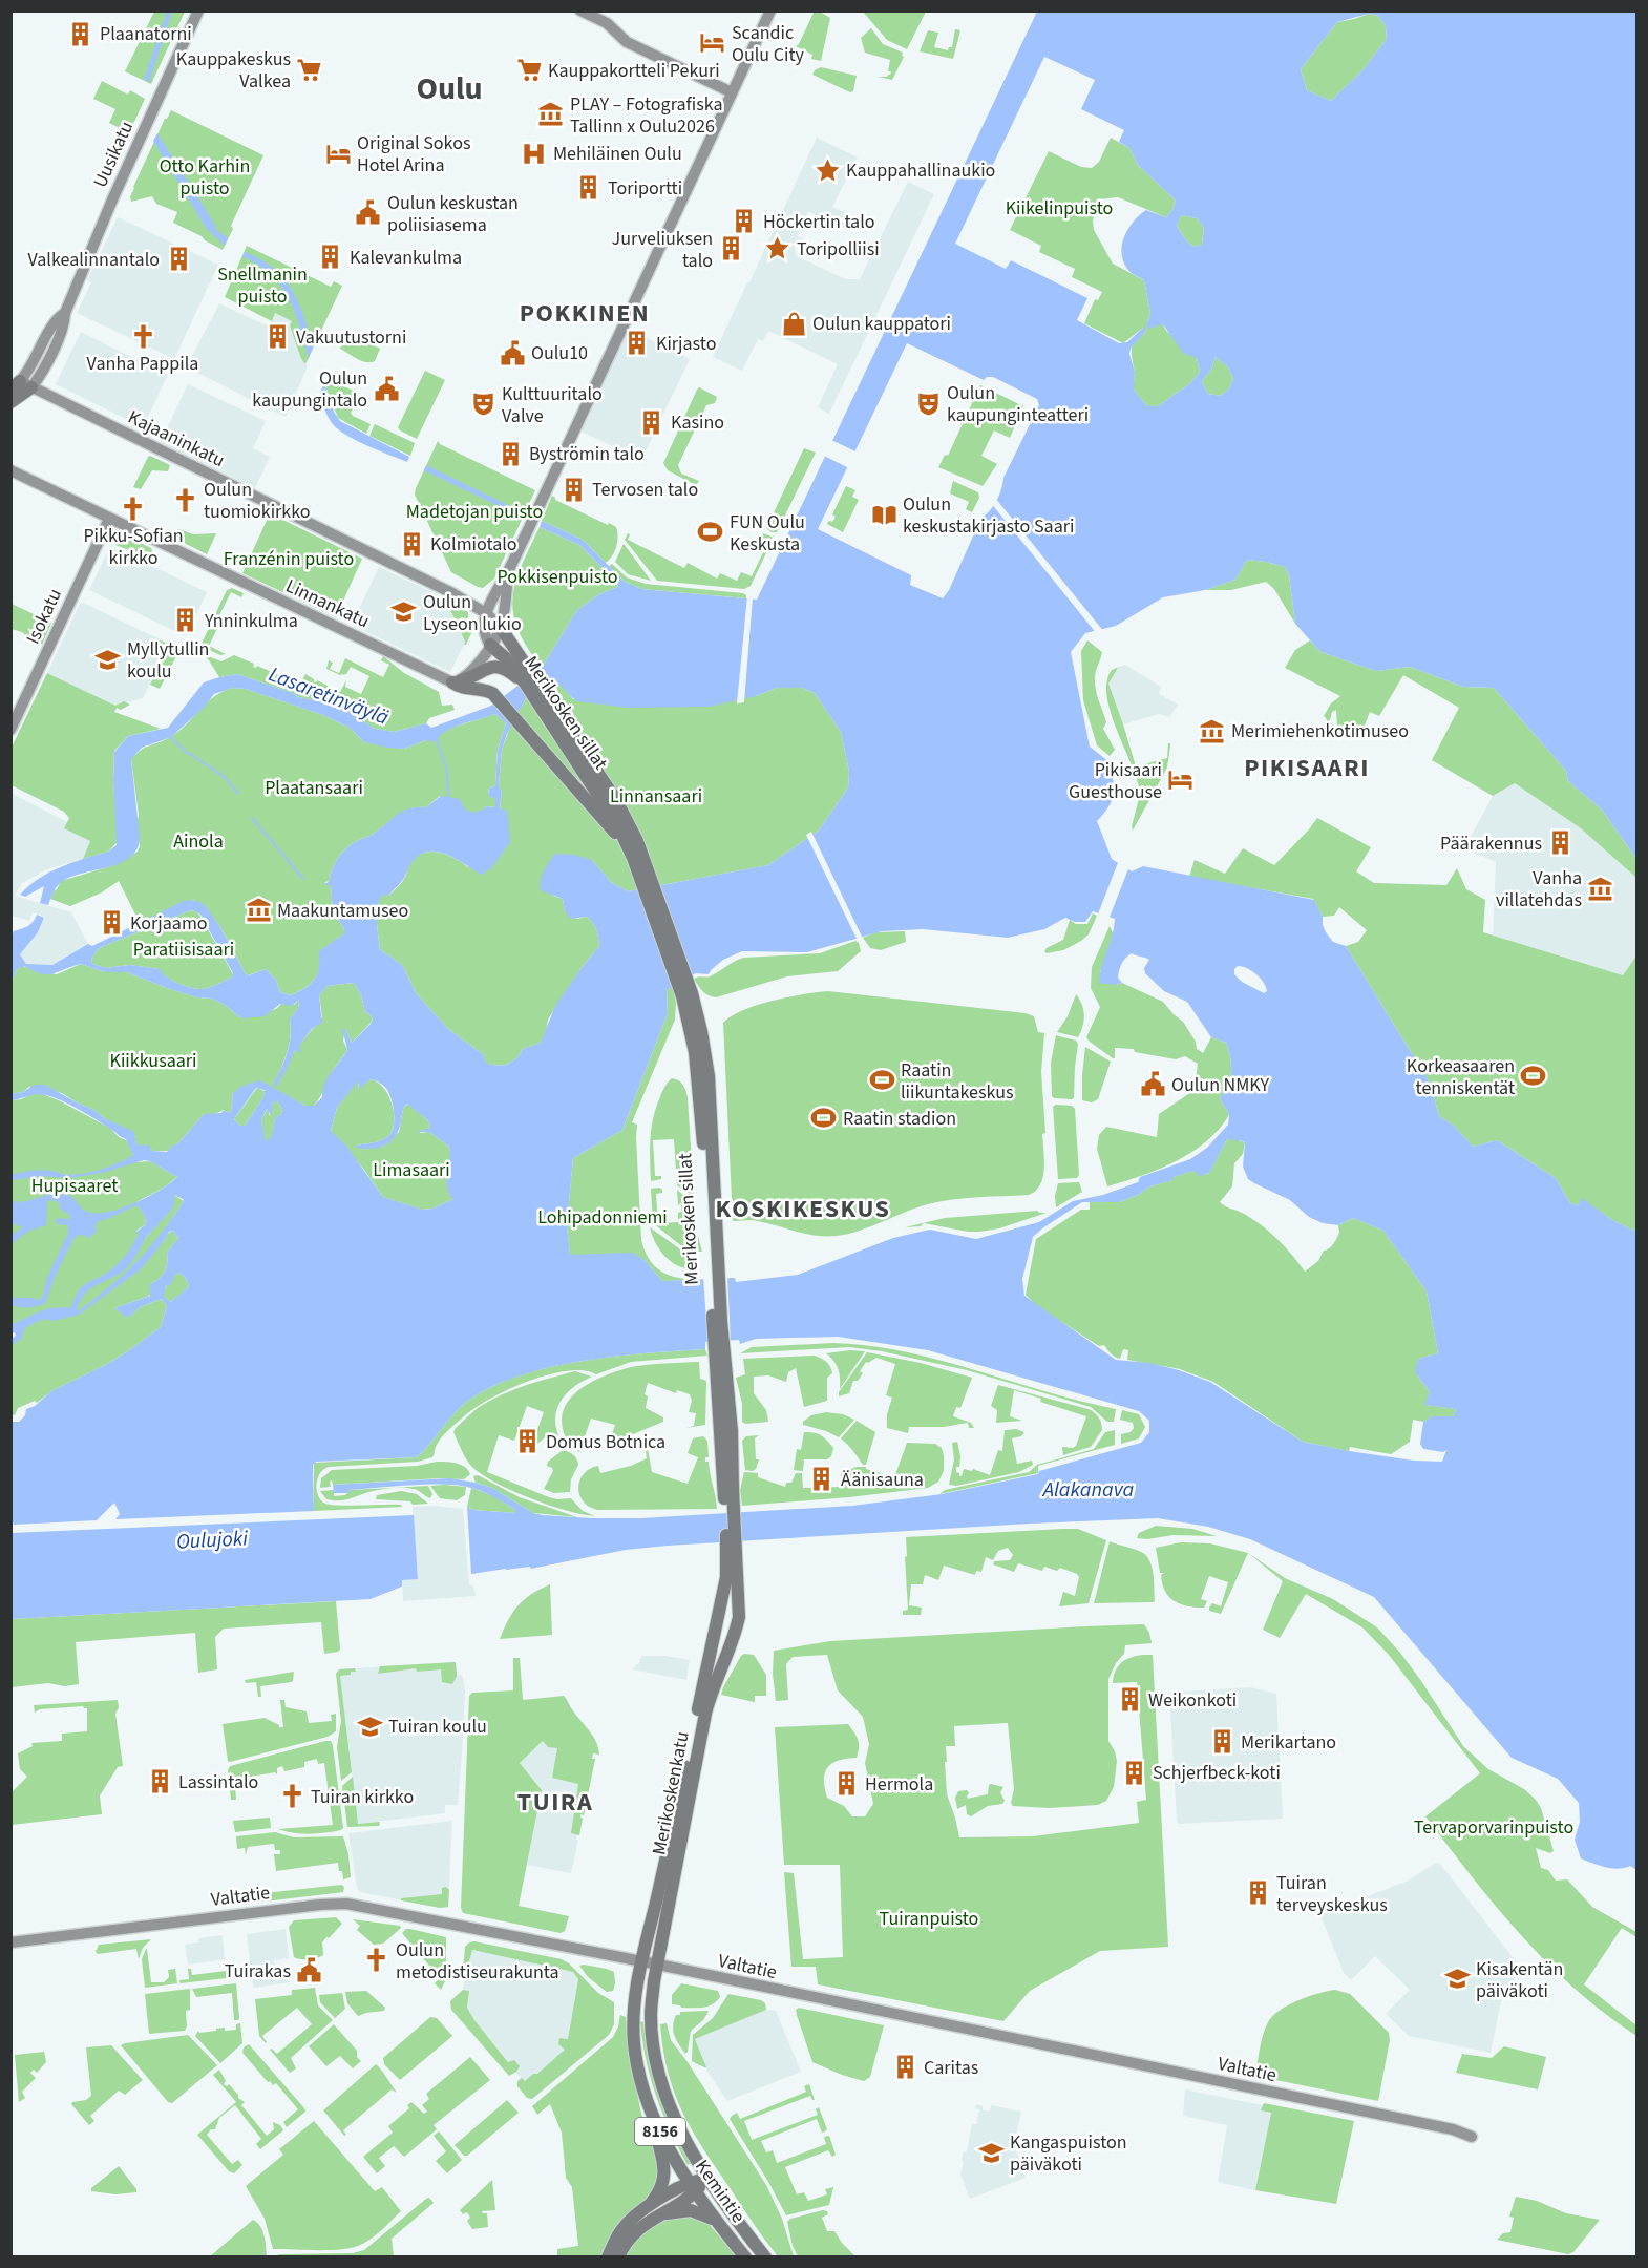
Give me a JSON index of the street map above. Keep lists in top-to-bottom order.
{
  "streets": {
    "main road": [
      "Uusikatu",
      "Kajaaninkatu",
      "Linnankatu",
      "Isokatu",
      "Merikosken sillat",
      "Merikoskenkatu",
      "Valtatie",
      "8156",
      "Kemintie"
    ]
  },
  "crossings": [
    ["Uusikatu", "Kajaaninkatu"],
    ["Kajaaninkatu", "Merikosken sillat"],
    ["Linnankatu", "Isokatu"],
    ["Merikosken sillat", "Merikoskenkatu"],
    ["Merikoskenkatu", "Valtatie"],
    ["Merikoskenkatu", "Kemintie"],
    ["Valtatie", "Kemintie"]
  ],
  "districts": [
    "Oulu",
    "POKKINEN",
    "PIKISAARI",
    "KOSKIKESKUS",
    "TUIRA"
  ],
  "water": ["Lasaretinväylä", "Alakanava", "Oulujoki"],
  "parks": [
    "Otto Karhin puisto",
    "Kiikelinpuisto",
    "Snellmanin puisto",
    "Madetojan puisto",
    "Franzénin puisto",
    "Pokkisenpuisto",
    "Plaatansaari",
    "Linnansaari",
    "Ainola",
    "Paratiisisaari",
    "Kiikkusaari",
    "Limasaari",
    "Hupisaaret",
    "Lohipadonniemi",
    "Tervaporvarinpuisto",
    "Tuiranpuisto"
  ],
  "places": {
    "building": [
      "Plaanatorni",
      "Toriportti",
      "Höckertin talo",
      "Jurveliuksen talo",
      "Kalevankulma",
      "Valkealinnantalo",
      "Vakuutustorni",
      "Kirjasto",
      "Kasino",
      "Byströmin talo",
      "Tervosen talo",
      "Kolmiotalo",
      "Ynninkulma",
      "Päärakennus",
      "Korjaamo",
      "Domus Botnica",
      "Äänisauna",
      "Weikonkoti",
      "Merikartano",
      "Schjerfbeck-koti",
      "Lassintalo",
      "Hermola",
      "Tuiran terveyskeskus",
      "Caritas"
    ],
    "hotel": ["Scandic Oulu City", "Original Sokos Hotel Arina", "Pikisaari Guesthouse"],
    "supermarket": ["Kauppakeskus Valkea", "Kauppakortteli Pekuri"],
    "museum": [
      "PLAY – Fotografiska Tallinn x Oulu2026",
      "Merimiehenkotimuseo",
      "Vanha villatehdas",
      "Maakuntamuseo"
    ],
    "hospital": ["Mehiläinen Oulu"],
    "place": ["Kauppahallinaukio", "Toripolliisi"],
    "public building": [
      "Oulun keskustan poliisiasema",
      "Oulu10",
      "Oulun kaupungintalo",
      "Oulun NMKY",
      "Tuirakas"
    ],
    "shop": ["Oulun kauppatori"],
    "church": [
      "Vanha Pappila",
      "Oulun tuomiokirkko",
      "Pikku-Sofian kirkko",
      "Tuiran kirkko",
      "Oulun metodistiseurakunta"
    ],
    "theatre": ["Oulun kaupunginteatteri", "Kulttuuritalo Valve"],
    "library": ["Oulun keskustakirjasto Saari"],
    "sports": [
      "FUN Oulu Keskusta",
      "Korkeasaaren tenniskentät",
      "Raatin liikuntakeskus",
      "Raatin stadion"
    ],
    "school or university": [
      "Oulun Lyseon lukio",
      "Myllytullin koulu",
      "Tuiran koulu",
      "Kisakentän päiväkoti",
      "Kangaspuiston päiväkoti"
    ]
  }
}
